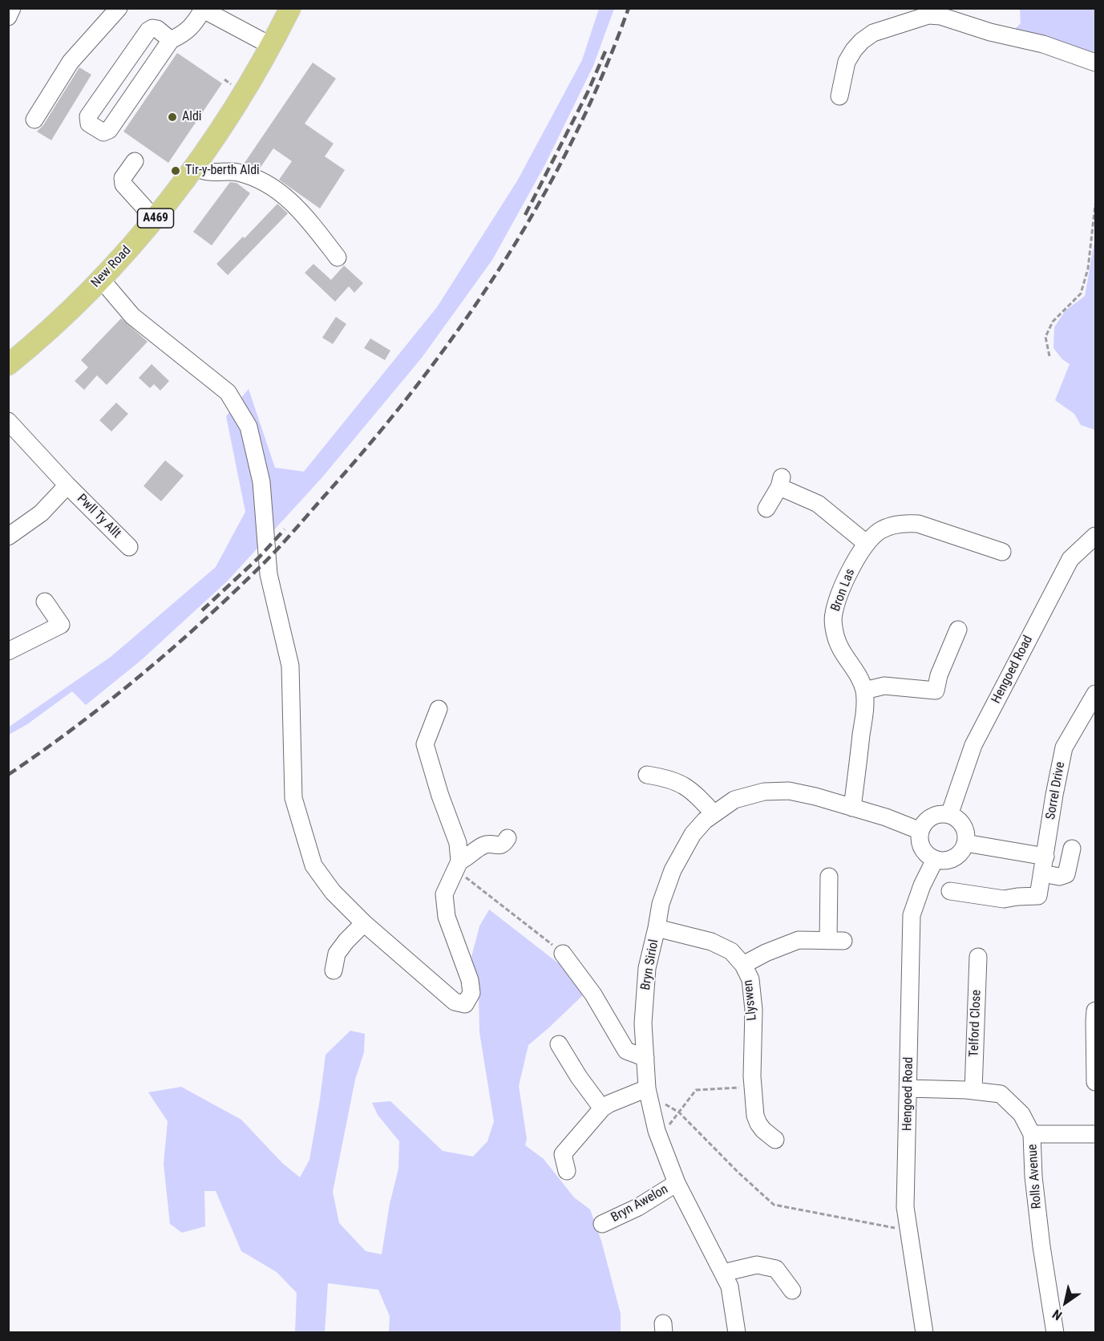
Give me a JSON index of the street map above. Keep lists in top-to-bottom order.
{
  "streets": {
    "main road": ["A469", "New Road"],
    "street": [
      "Pwll Ty Allt",
      "Bron Las",
      "Hengoed Road",
      "Sorrel Drive",
      "Bryn Siriol",
      "Llyswen",
      "Telford Close",
      "Rolls Avenue",
      "Bryn Awelon"
    ]
  },
  "crossings": [
    ["Bron Las", "Bryn Siriol"],
    ["Hengoed Road", "Bryn Siriol"],
    ["Hengoed Road", "Rolls Avenue"],
    ["Bryn Siriol", "Llyswen"],
    ["Bryn Siriol", "Bryn Awelon"],
    ["Telford Close", "Rolls Avenue"]
  ],
  "places": ["Aldi", "Tir-y-berth Aldi"],
  "north": "bottom left"
}
